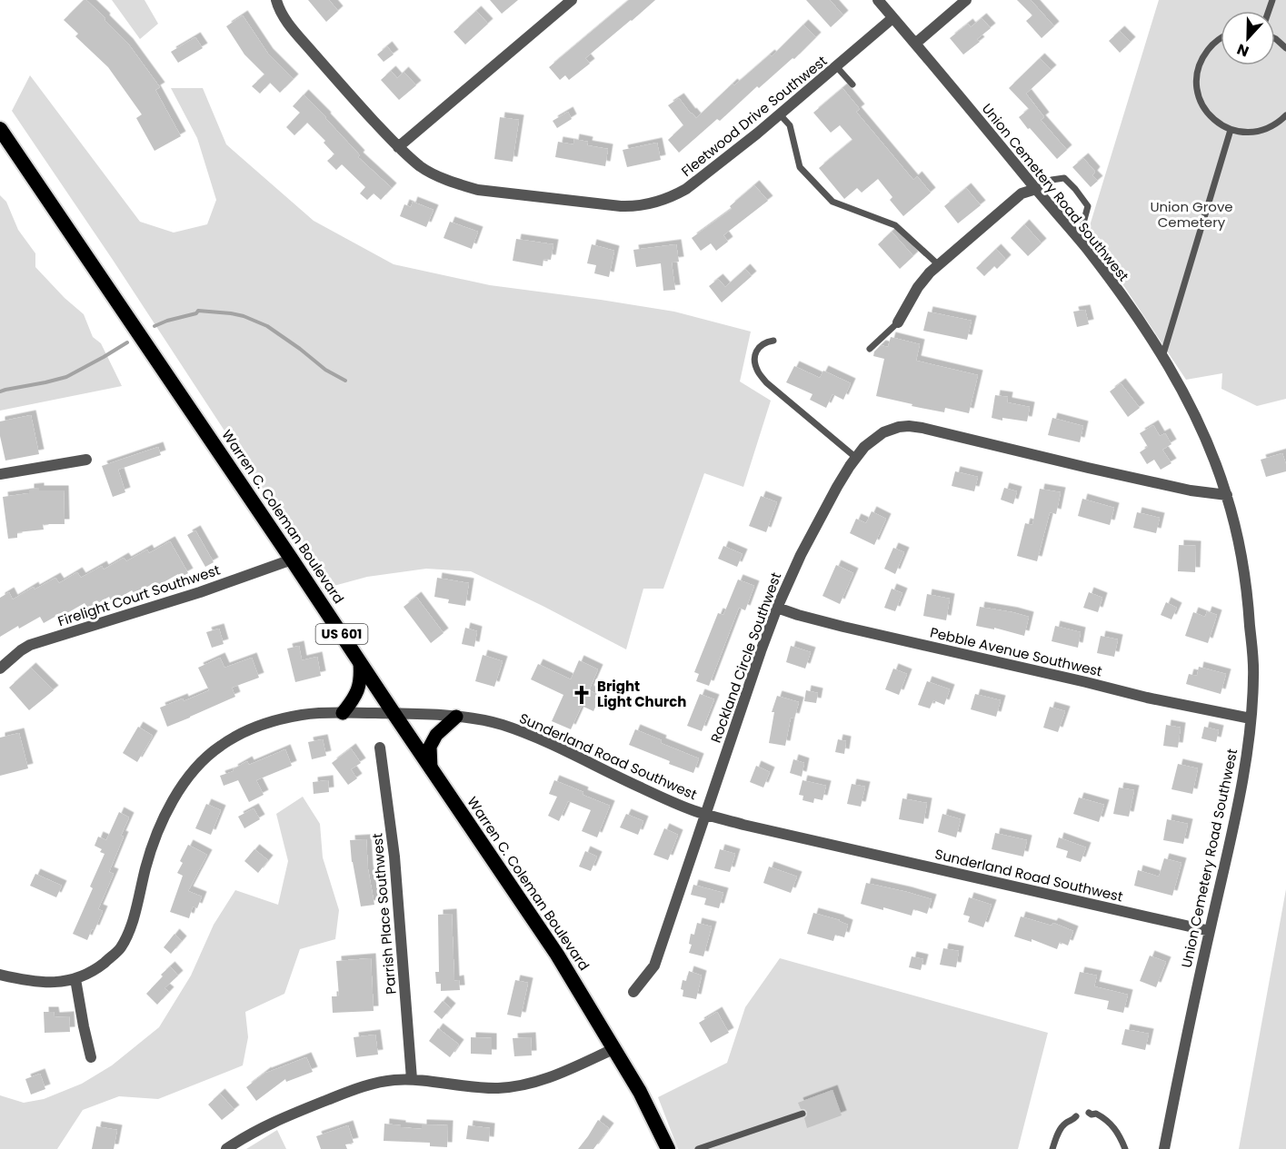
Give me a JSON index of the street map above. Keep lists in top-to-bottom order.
{
  "streets": {
    "highway": ["Warren C. Coleman Boulevard", "US 601"],
    "street": [
      "Fleetwood Drive Southwest",
      "Union Cemetery Road Southwest",
      "Firelight Court Southwest",
      "Pebble Avenue Southwest",
      "Rockland Circle Southwest",
      "Sunderland Road Southwest",
      "Parrish Place Southwest"
    ]
  },
  "crossings": [
    ["Fleetwood Drive Southwest", "Union Cemetery Road Southwest"],
    ["Union Cemetery Road Southwest", "Pebble Avenue Southwest"],
    ["Union Cemetery Road Southwest", "Rockland Circle Southwest"],
    ["Union Cemetery Road Southwest", "Sunderland Road Southwest"],
    ["Warren C. Coleman Boulevard", "Firelight Court Southwest"],
    ["Warren C. Coleman Boulevard", "Sunderland Road Southwest"],
    ["Pebble Avenue Southwest", "Rockland Circle Southwest"],
    ["Rockland Circle Southwest", "Sunderland Road Southwest"]
  ],
  "parks": ["Union Grove Cemetery"],
  "places": {
    "church": ["Bright Light Church"]
  },
  "north": "bottom"
}
